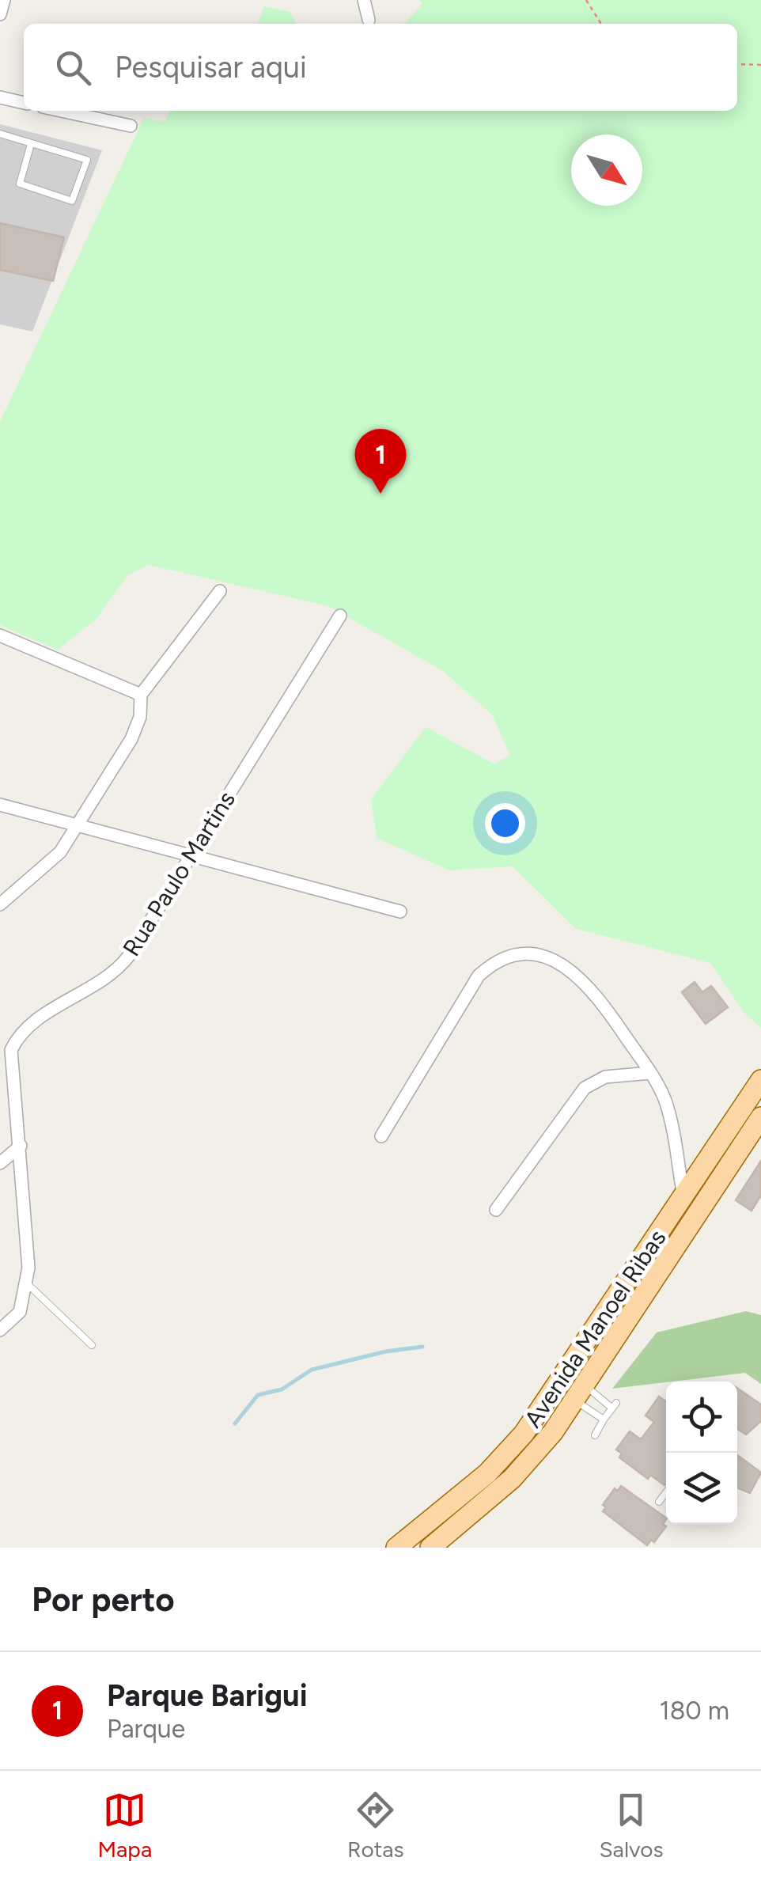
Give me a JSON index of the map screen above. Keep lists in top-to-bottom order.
{
  "streets": {
    "main road": ["Avenida Manoel Ribas"],
    "street": ["Rua Paulo Martins"]
  },
  "north": "bottom right",
  "page": {
    "search": "Pesquisar aqui",
    "pins": "1",
    "heading": "Por perto",
    "list": [
      {
        "mark": "1",
        "name": "Parque Barigui",
        "note": "Parque",
        "value": "180 m"
      }
    ],
    "nav": ["Mapa", "Rotas", "Salvos"]
  }
}
